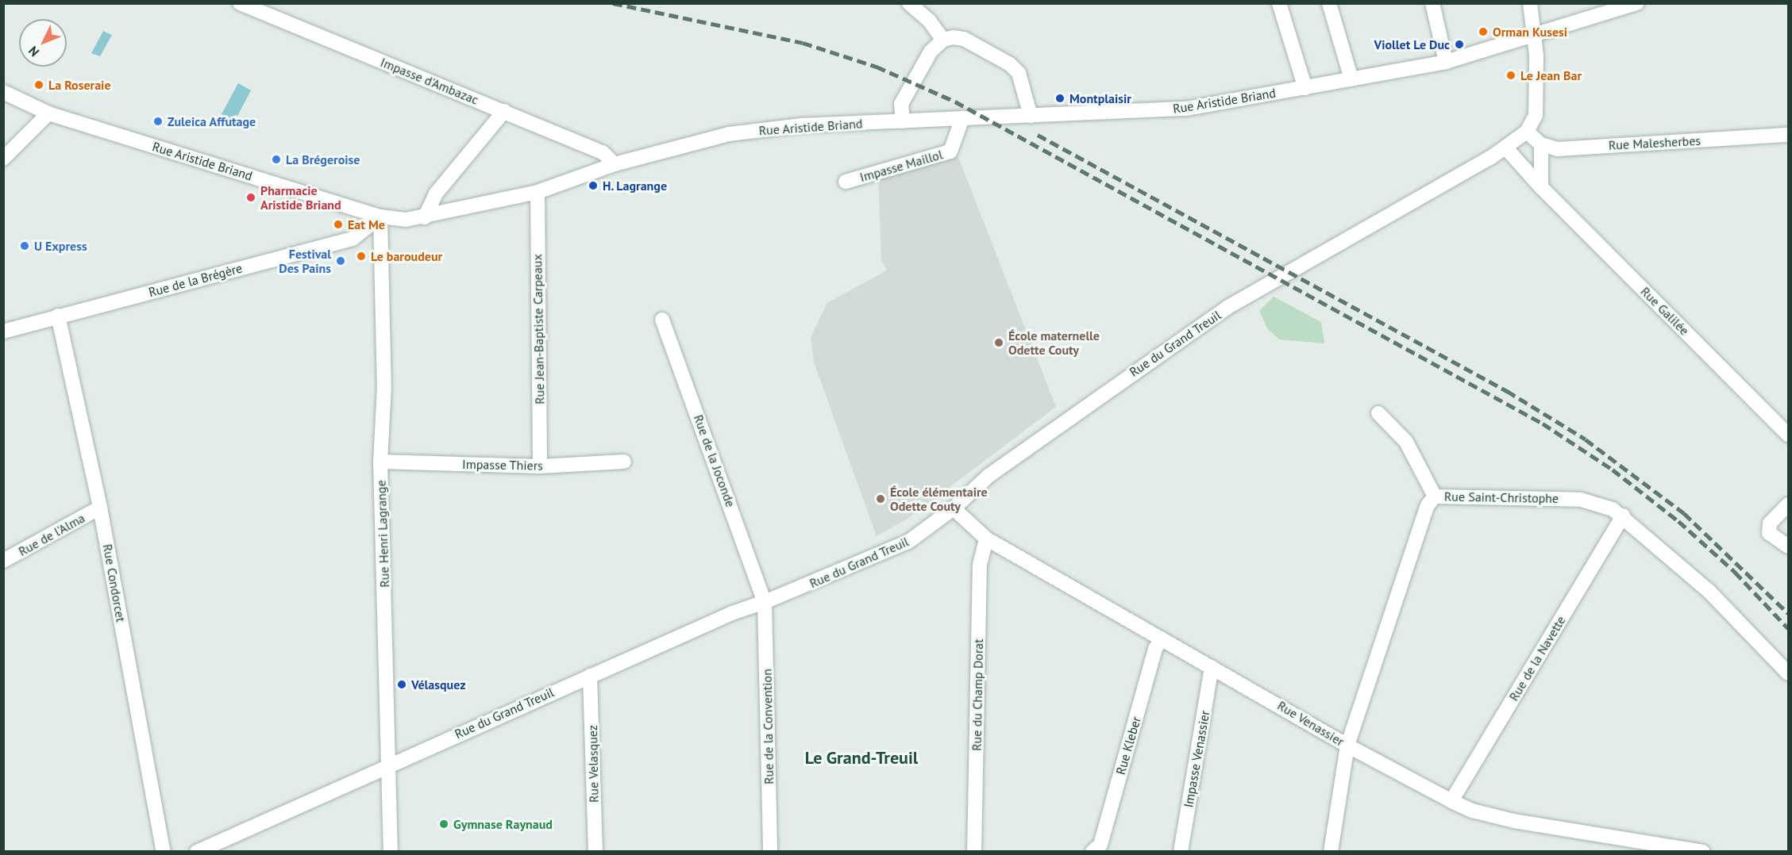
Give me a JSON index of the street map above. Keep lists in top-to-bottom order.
{
  "streets": {
    "street": [
      "Impasse d'Ambazac",
      "Rue Aristide Briand",
      "Rue Malesherbes",
      "Impasse Maillol",
      "Rue de la Brégère",
      "Rue Galilée",
      "Rue Jean-Baptiste Carpeaux",
      "Rue du Grand Treuil",
      "Rue de la Joconde",
      "Impasse Thiers",
      "Rue Saint-Christophe",
      "Rue Henri Lagrange",
      "Rue de l'Alma",
      "Rue Condorcet",
      "Rue de la Navette",
      "Rue du Champ Dorat",
      "Rue Venassier",
      "Rue de la Convention",
      "Rue Kleber",
      "Impasse Venassier",
      "Rue Velasquez"
    ]
  },
  "crossings": [
    ["Impasse d'Ambazac", "Rue Aristide Briand"],
    ["Rue Aristide Briand", "Impasse Maillol"],
    ["Rue Aristide Briand", "Rue de la Brégère"],
    ["Rue Aristide Briand", "Rue Jean-Baptiste Carpeaux"],
    ["Rue Aristide Briand", "Rue du Grand Treuil"],
    ["Rue Aristide Briand", "Rue Henri Lagrange"],
    ["Rue de la Brégère", "Rue Henri Lagrange"],
    ["Rue de la Brégère", "Rue Condorcet"],
    ["Rue Galilée", "Rue du Grand Treuil"],
    ["Rue Jean-Baptiste Carpeaux", "Impasse Thiers"],
    ["Rue du Grand Treuil", "Rue de la Joconde"],
    ["Rue du Grand Treuil", "Rue Henri Lagrange"],
    ["Rue du Grand Treuil", "Rue Venassier"],
    ["Rue du Grand Treuil", "Rue de la Convention"],
    ["Rue du Grand Treuil", "Rue Velasquez"],
    ["Rue de la Joconde", "Rue de la Convention"],
    ["Impasse Thiers", "Rue Henri Lagrange"],
    ["Rue Saint-Christophe", "Rue de la Navette"],
    ["Rue Saint-Christophe", "Rue Venassier"],
    ["Rue de l'Alma", "Rue Condorcet"],
    ["Rue de la Navette", "Rue Venassier"],
    ["Rue du Champ Dorat", "Rue Venassier"],
    ["Rue Venassier", "Rue Kleber"],
    ["Rue Venassier", "Impasse Venassier"]
  ],
  "districts": ["Le Grand-Treuil"],
  "places": [
    "Orman Kusesi",
    "Viollet Le Duc",
    "Le Jean Bar",
    "La Roseraie",
    "Montplaisir",
    "Zuleica Affutage",
    "La Brégeroise",
    "H. Lagrange",
    "Pharmacie Aristide Briand",
    "Eat Me",
    "U Express",
    "Le baroudeur",
    "Festival Des Pains",
    "École maternelle Odette Couty",
    "École élémentaire Odette Couty",
    "Vélasquez",
    "Gymnase Raynaud"
  ],
  "north": "bottom left"
}
